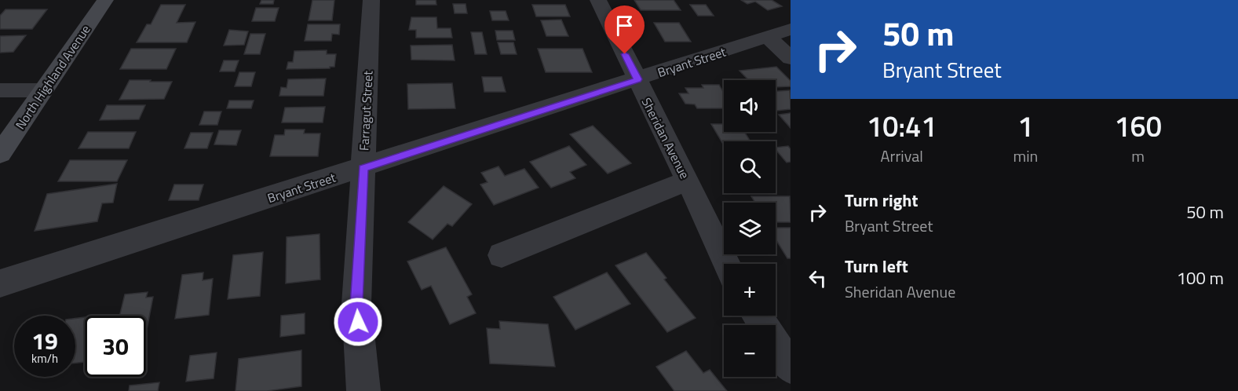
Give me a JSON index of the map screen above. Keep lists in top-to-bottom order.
{
  "streets": {
    "main road": ["North Highland Avenue"],
    "street": ["Bryant Street", "Farragut Street", "Sheridan Avenue"]
  },
  "crossings": [
    ["Bryant Street", "Farragut Street"],
    ["Bryant Street", "Sheridan Avenue"]
  ],
  "page": {
    "turn": ["50 m", "Bryant Street"],
    "map_buttons": ["+", "−"],
    "eta": [
      "10:41",
      "Arrival",
      "1",
      "min",
      "160",
      "m"
    ],
    "list": [
      {
        "name": "Turn right",
        "note": "Bryant Street",
        "value": "50 m"
      },
      {
        "name": "Turn left",
        "note": "Sheridan Avenue",
        "value": "100 m"
      }
    ],
    "speed": "19 km/h",
    "limit": "30"
  }
}
